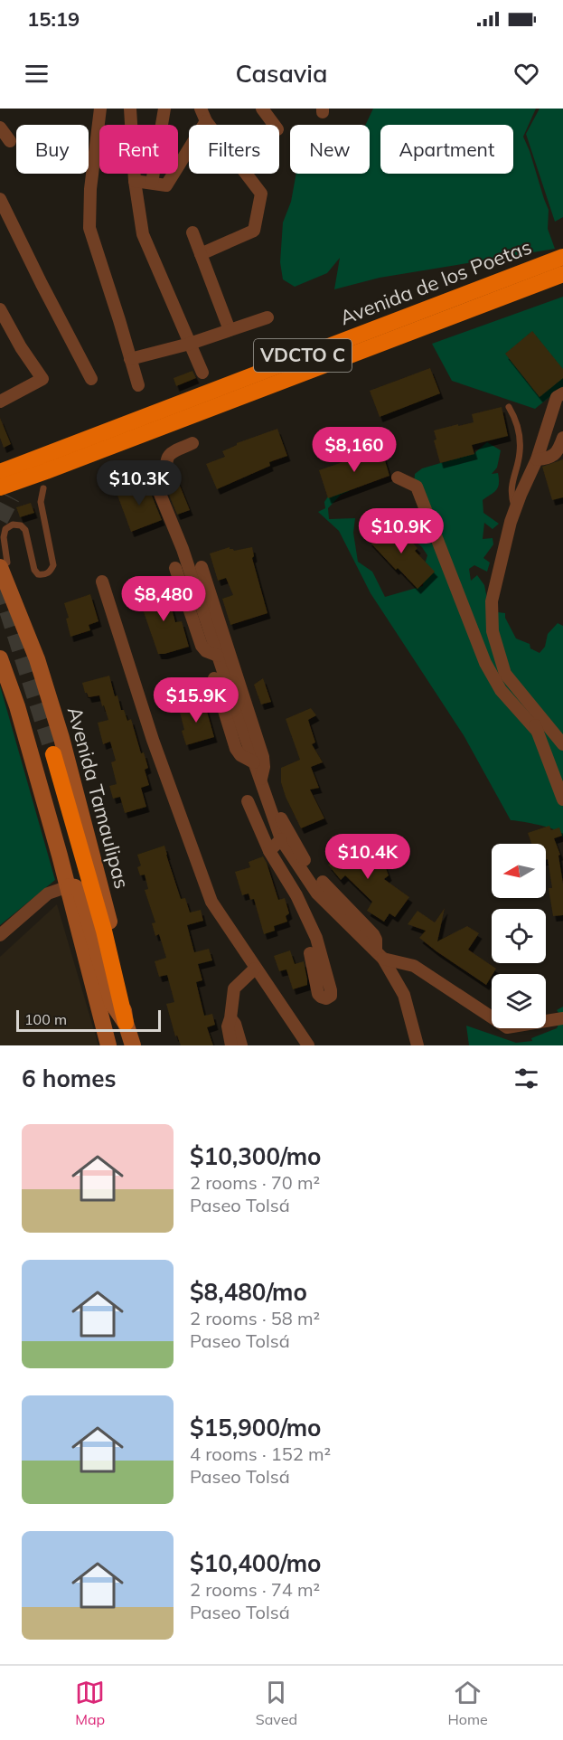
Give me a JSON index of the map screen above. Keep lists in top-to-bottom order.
{
  "streets": {
    "highway": ["Avenida de los Poetas", "VDCTO C"],
    "street": ["Avenida Tamaulipas"]
  },
  "scale_bar": "100 m",
  "north": "left",
  "page": {
    "status": "15:19",
    "header": "Casavia",
    "chip": [
      "Buy",
      "Rent",
      "Filters",
      "New",
      "Apartment"
    ],
    "price": [
      "$8,160",
      "$10.3K",
      "$10.9K",
      "$8,480",
      "$15.9K",
      "$10.4K"
    ],
    "scale": "100 m",
    "heading": "6 homes",
    "list": [
      {
        "name": "$10,300/mo",
        "note": "2 rooms · 70 m² · Paseo Tolsá"
      },
      {
        "name": "$8,480/mo",
        "note": "2 rooms · 58 m² · Paseo Tolsá"
      },
      {
        "name": "$15,900/mo",
        "note": "4 rooms · 152 m² · Paseo Tolsá"
      },
      {
        "name": "$10,400/mo",
        "note": "2 rooms · 74 m² · Paseo Tolsá"
      }
    ],
    "tabs": ["Map", "Saved", "Home"]
  }
}
